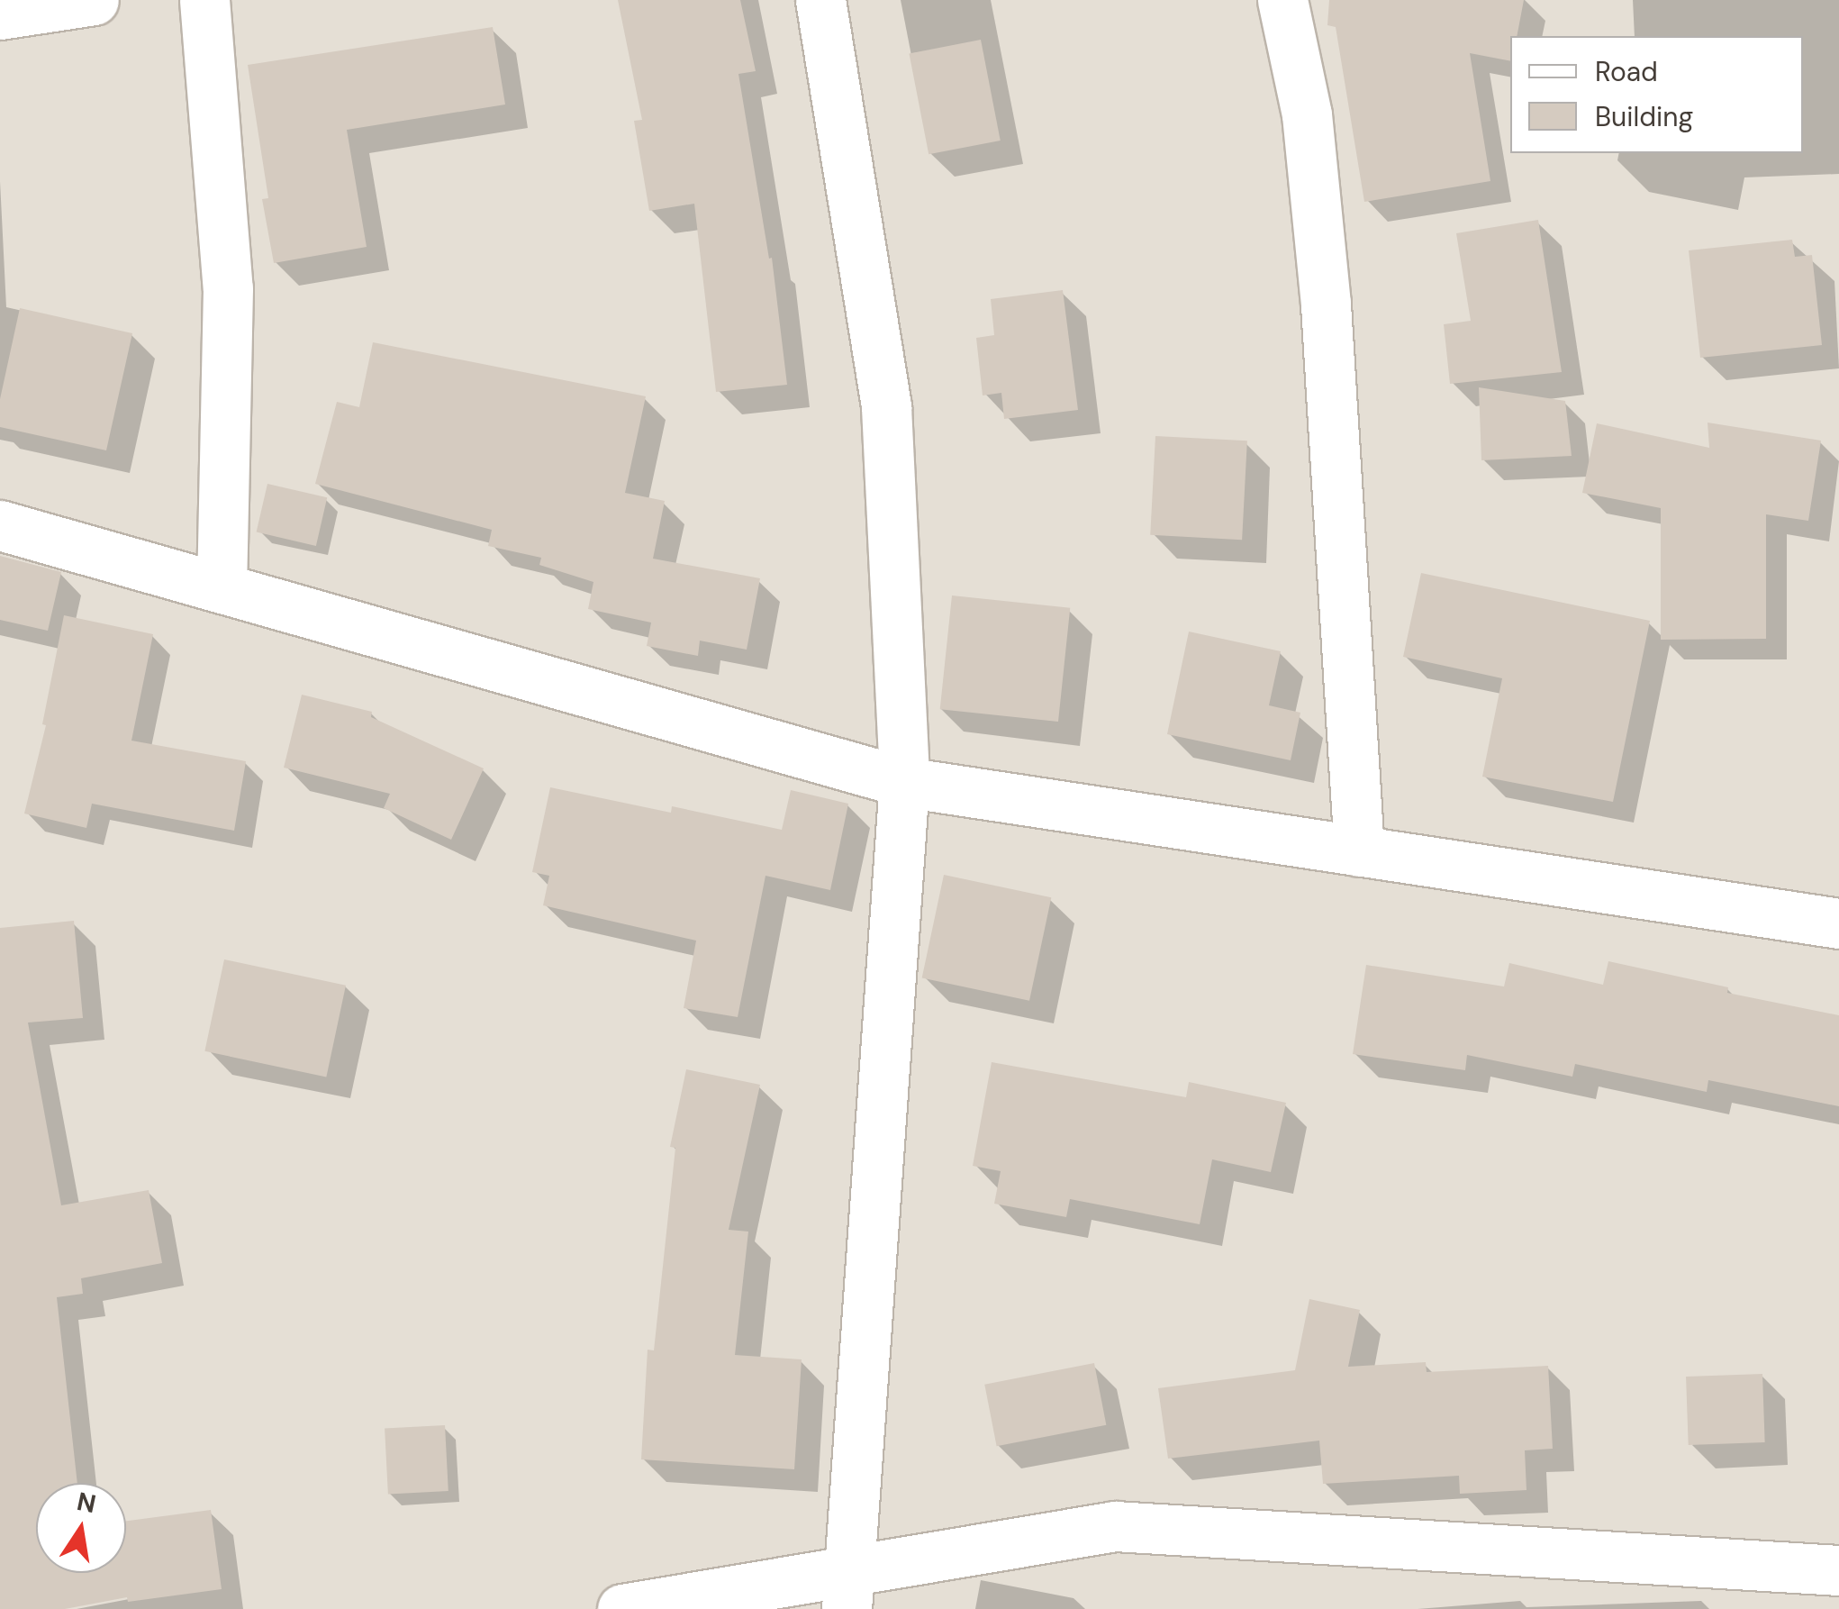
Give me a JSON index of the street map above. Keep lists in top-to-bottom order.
{
  "legend": ["Road", "Building"],
  "north": "top"
}
